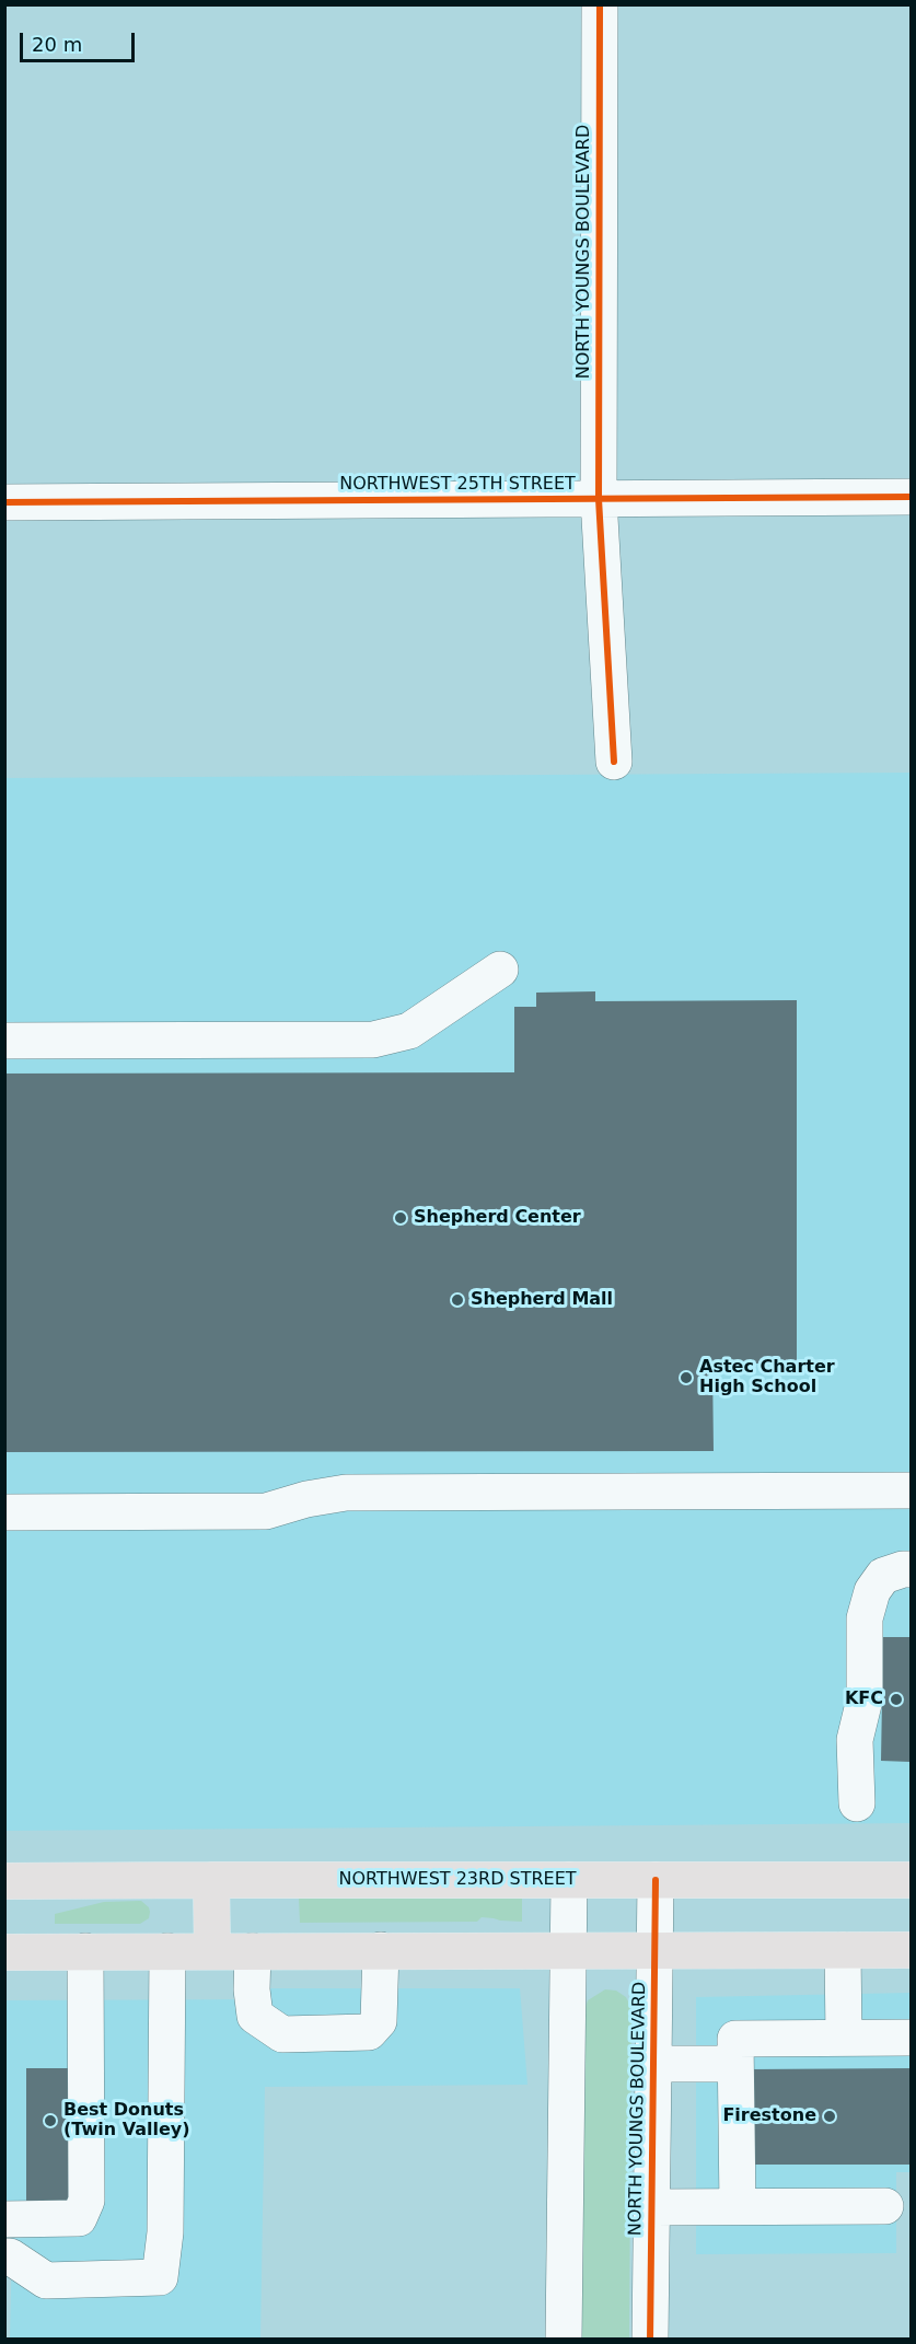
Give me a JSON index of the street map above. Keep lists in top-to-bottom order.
{
  "streets": {
    "main road": ["NORTHWEST 23RD STREET"],
    "street": ["NORTH YOUNGS BOULEVARD", "NORTHWEST 25TH STREET"]
  },
  "crossings": [
    ["NORTH YOUNGS BOULEVARD", "NORTHWEST 25TH STREET"],
    ["NORTH YOUNGS BOULEVARD", "NORTHWEST 23RD STREET"]
  ],
  "places": [
    "Shepherd Center",
    "Shepherd Mall",
    "Astec Charter High School",
    "KFC",
    "Firestone",
    "Best Donuts (Twin Valley)"
  ],
  "scale_bar": "20 m"
}
